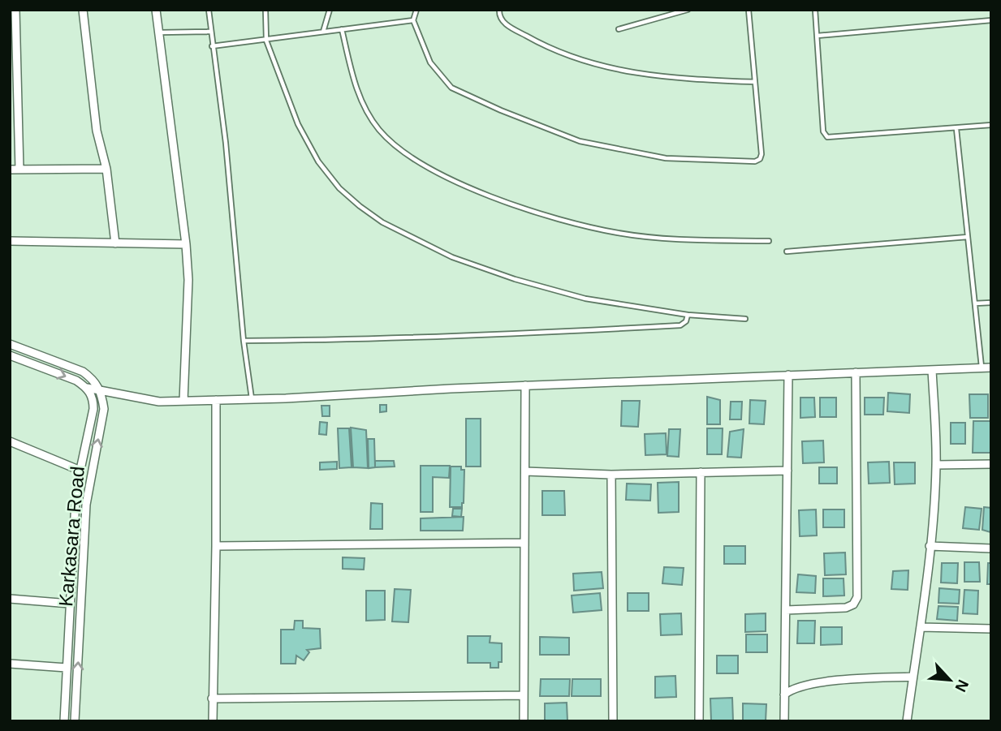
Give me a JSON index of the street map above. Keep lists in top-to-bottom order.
{
  "streets": {
    "street": ["Karkasara Road"]
  },
  "north": "bottom right"
}
